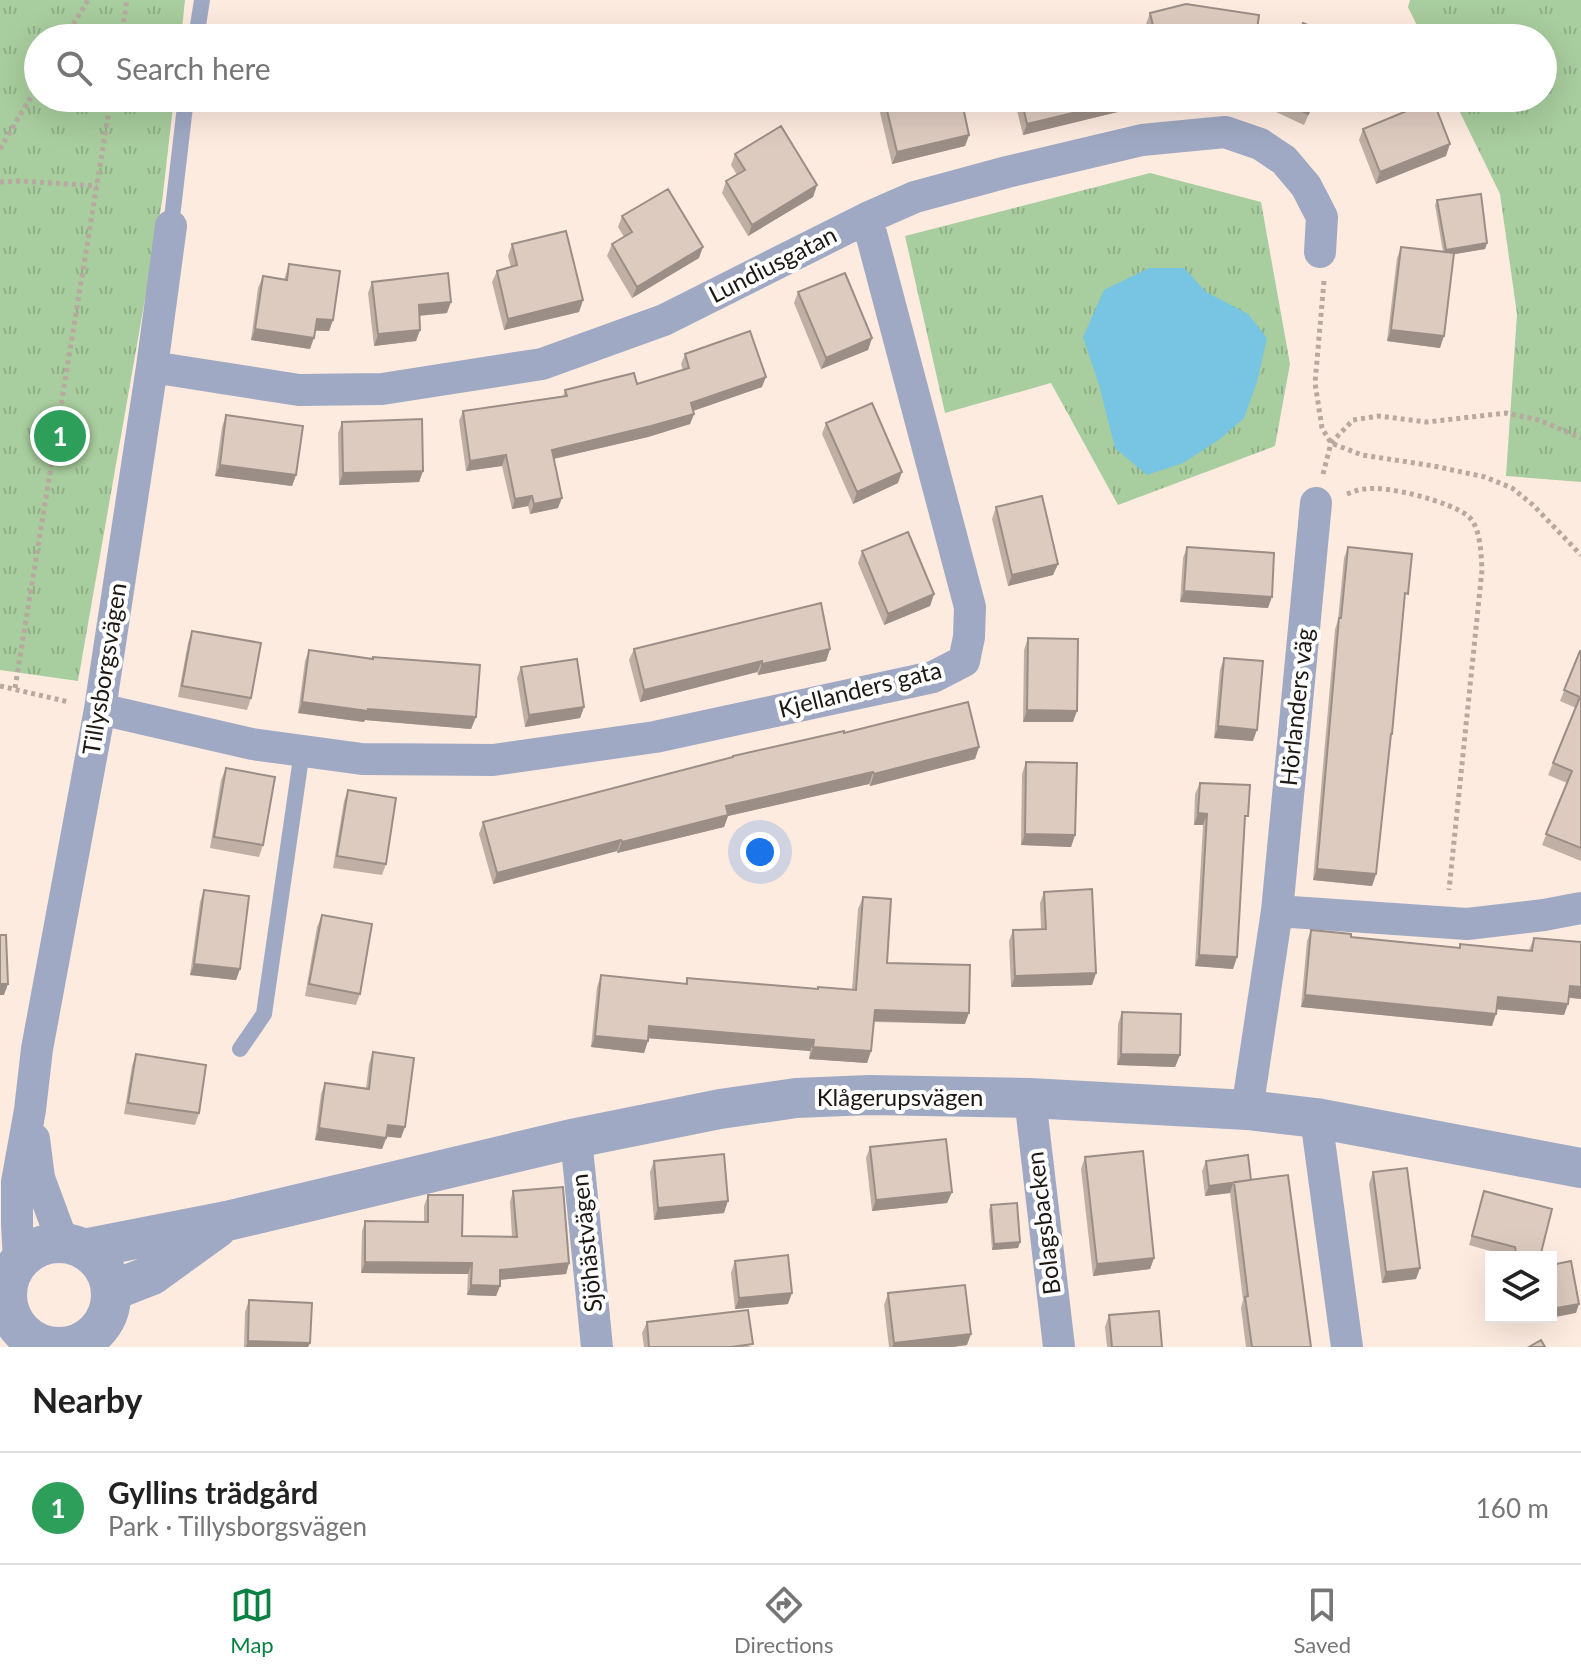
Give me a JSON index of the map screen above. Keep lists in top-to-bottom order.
{
  "streets": {
    "street": [
      "Lundiusgatan",
      "Tillysborgsvägen",
      "Kjellanders gata",
      "Hörlanders väg",
      "Klågerupsvägen",
      "Bolagsbacken",
      "Sjöhästvägen"
    ]
  },
  "crossings": [
    ["Lundiusgatan", "Tillysborgsvägen"],
    ["Lundiusgatan", "Kjellanders gata"],
    ["Tillysborgsvägen", "Kjellanders gata"],
    ["Tillysborgsvägen", "Klågerupsvägen"],
    ["Hörlanders väg", "Klågerupsvägen"],
    ["Klågerupsvägen", "Bolagsbacken"],
    ["Klågerupsvägen", "Sjöhästvägen"]
  ],
  "page": {
    "search": "Search here",
    "pins": "1",
    "heading": "Nearby",
    "list": [
      {
        "mark": "1",
        "name": "Gyllins trädgård",
        "note": "Park · Tillysborgsvägen",
        "value": "160 m"
      }
    ],
    "nav": ["Map", "Directions", "Saved"]
  }
}
